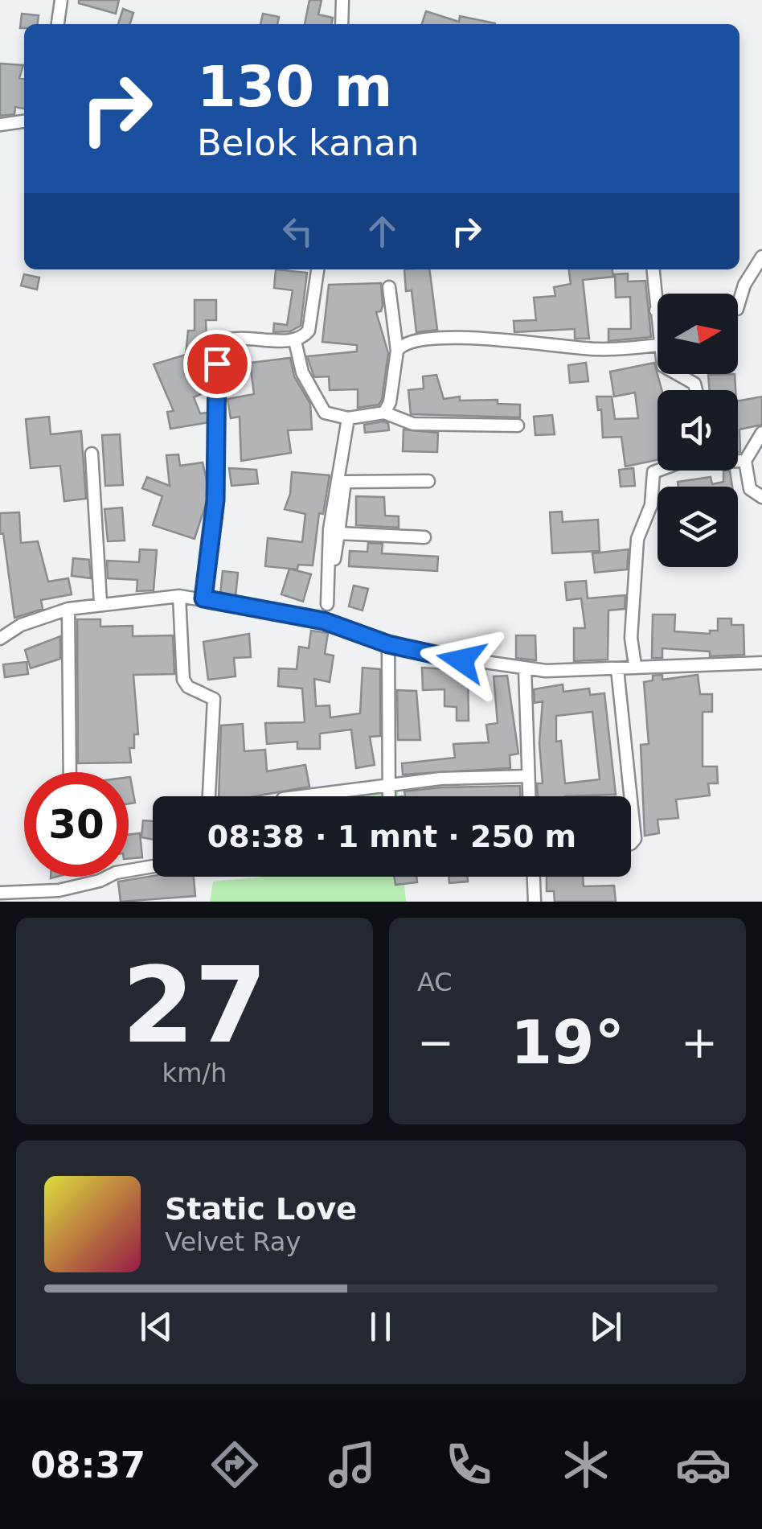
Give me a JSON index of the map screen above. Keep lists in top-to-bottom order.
{
  "north": "right",
  "page": {
    "turn": ["130 m", "Belok kanan"],
    "limit": "30",
    "trip": "08:38 · 1 mnt · 250 m",
    "tile": [
      ["27", "km/h"],
      "AC"
    ],
    "heat": ["−", "19°", "+"],
    "song": ["Static Love", "Velvet Ray"],
    "tabs": "08:37"
  }
}
